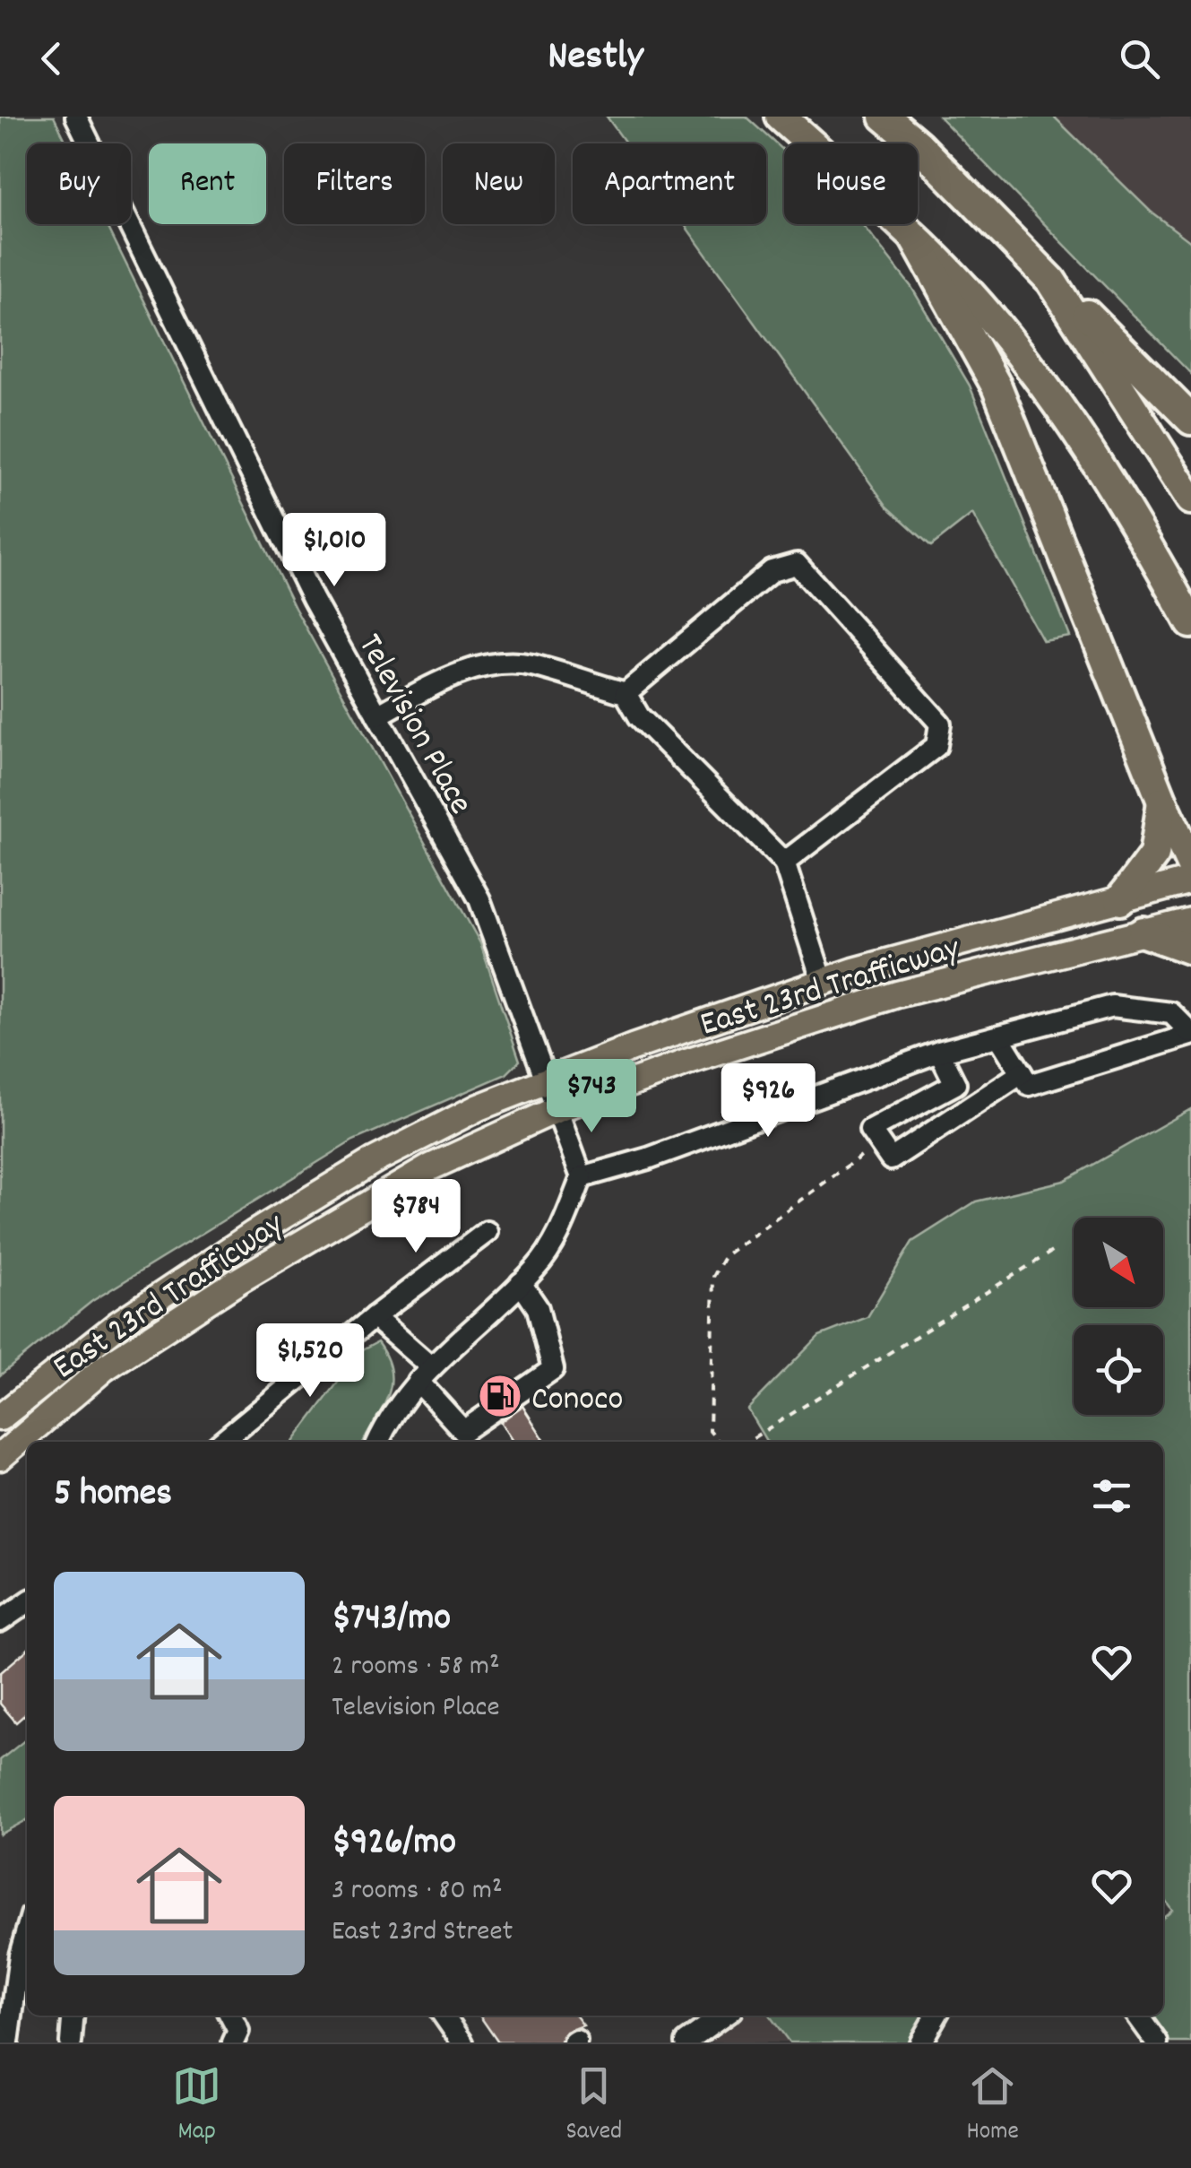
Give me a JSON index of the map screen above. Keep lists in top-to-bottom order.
{
  "streets": {
    "main road": ["East 23rd Trafficway"],
    "street": ["Television Place"]
  },
  "crossings": [
    ["Television Place", "East 23rd Trafficway"]
  ],
  "places": {
    "fuel station": ["Conoco"]
  },
  "north": "bottom right",
  "page": {
    "header": "Nestly",
    "chip": [
      "Buy",
      "Rent",
      "Filters",
      "New",
      "Apartment",
      "House"
    ],
    "price": [
      "$1,010",
      "$743",
      "$926",
      "$784",
      "$1,520"
    ],
    "heading": "5 homes",
    "list": [
      {
        "name": "$743/mo",
        "note": "2 rooms · 58 m² · Television Place"
      },
      {
        "name": "$926/mo",
        "note": "3 rooms · 80 m² · East 23rd Street"
      }
    ],
    "tabs": ["Map", "Saved", "Home"]
  }
}
